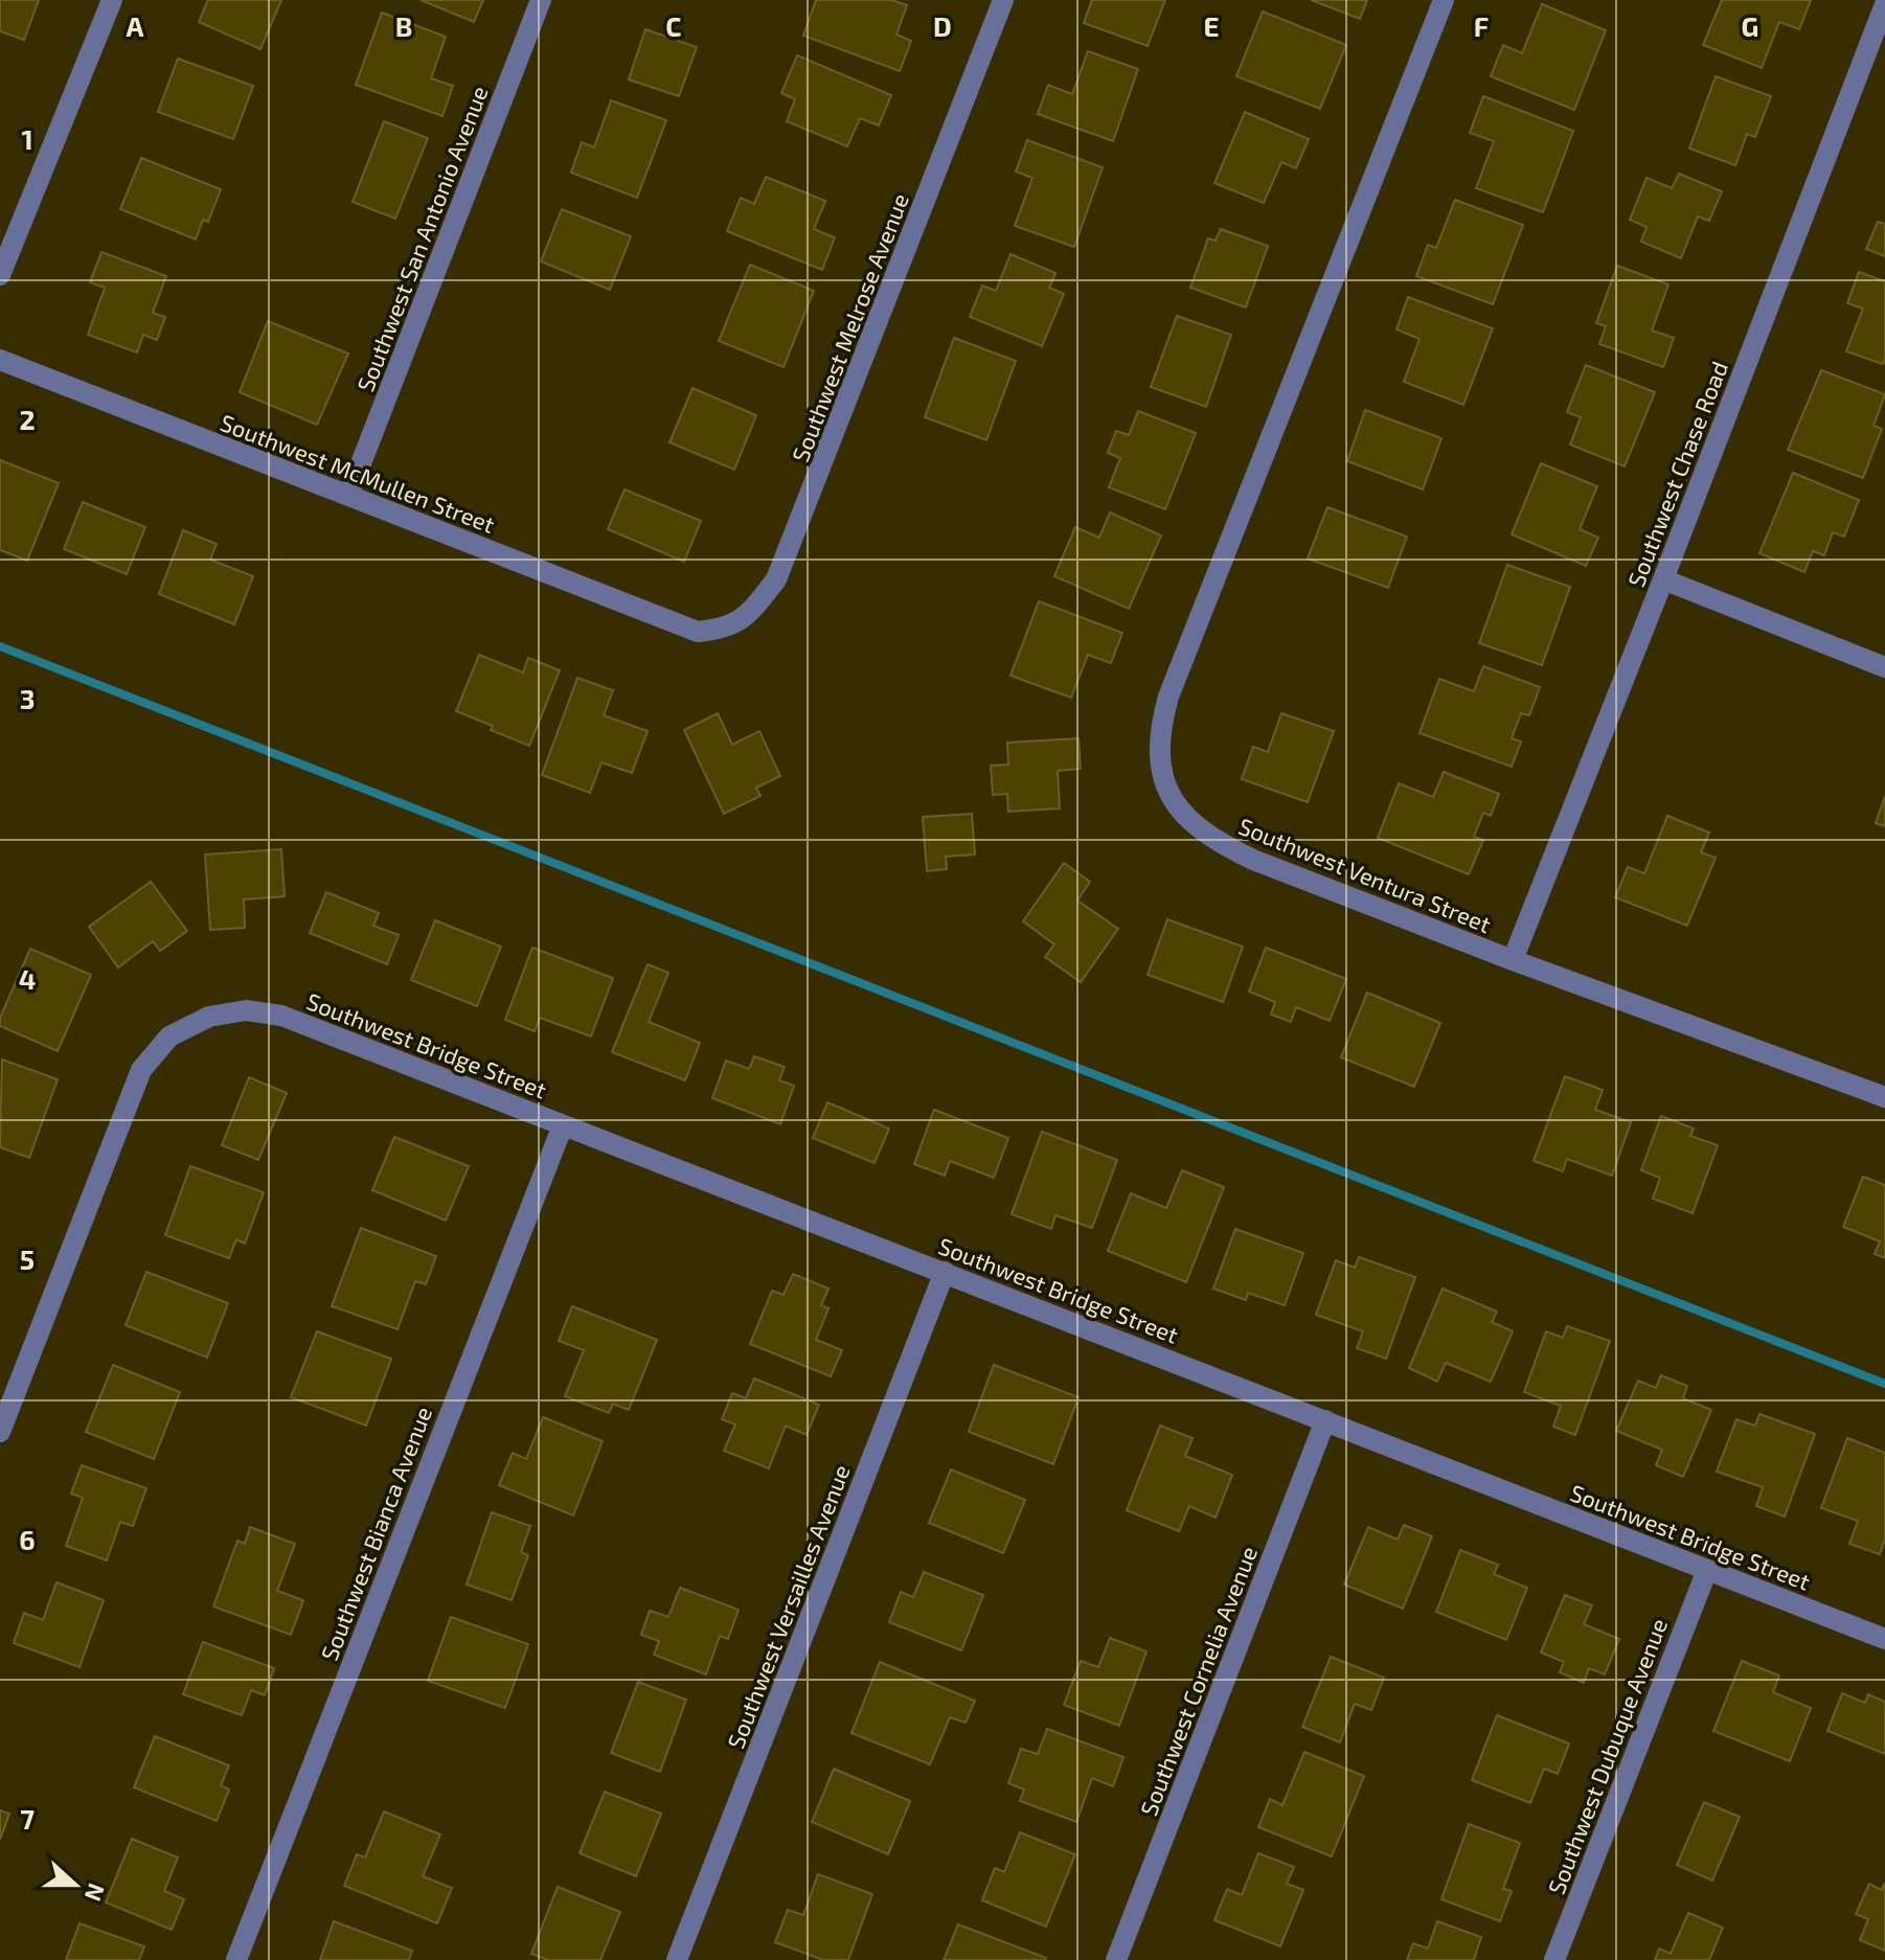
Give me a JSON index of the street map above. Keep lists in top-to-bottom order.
{
  "streets": {
    "street": [
      "Southwest San Antonio Avenue",
      "Southwest Melrose Avenue",
      "Southwest McMullen Street",
      "Southwest Chase Road",
      "Southwest Ventura Street",
      "Southwest Bridge Street",
      "Southwest Bianca Avenue",
      "Southwest Versailles Avenue",
      "Southwest Cornelia Avenue",
      "Southwest Dubuque Avenue"
    ]
  },
  "crossings": [
    ["Southwest San Antonio Avenue", "Southwest McMullen Street"],
    ["Southwest Melrose Avenue", "Southwest McMullen Street"],
    ["Southwest Chase Road", "Southwest Ventura Street"],
    ["Southwest Bridge Street", "Southwest Bianca Avenue"],
    ["Southwest Bridge Street", "Southwest Versailles Avenue"],
    ["Southwest Bridge Street", "Southwest Cornelia Avenue"],
    ["Southwest Bridge Street", "Southwest Dubuque Avenue"]
  ],
  "north": "right",
  "grid": {
    "columns": [
      "A",
      "B",
      "C",
      "D",
      "E",
      "F",
      "G"
    ],
    "rows": [
      "1",
      "2",
      "3",
      "4",
      "5",
      "6",
      "7"
    ]
  }
}
